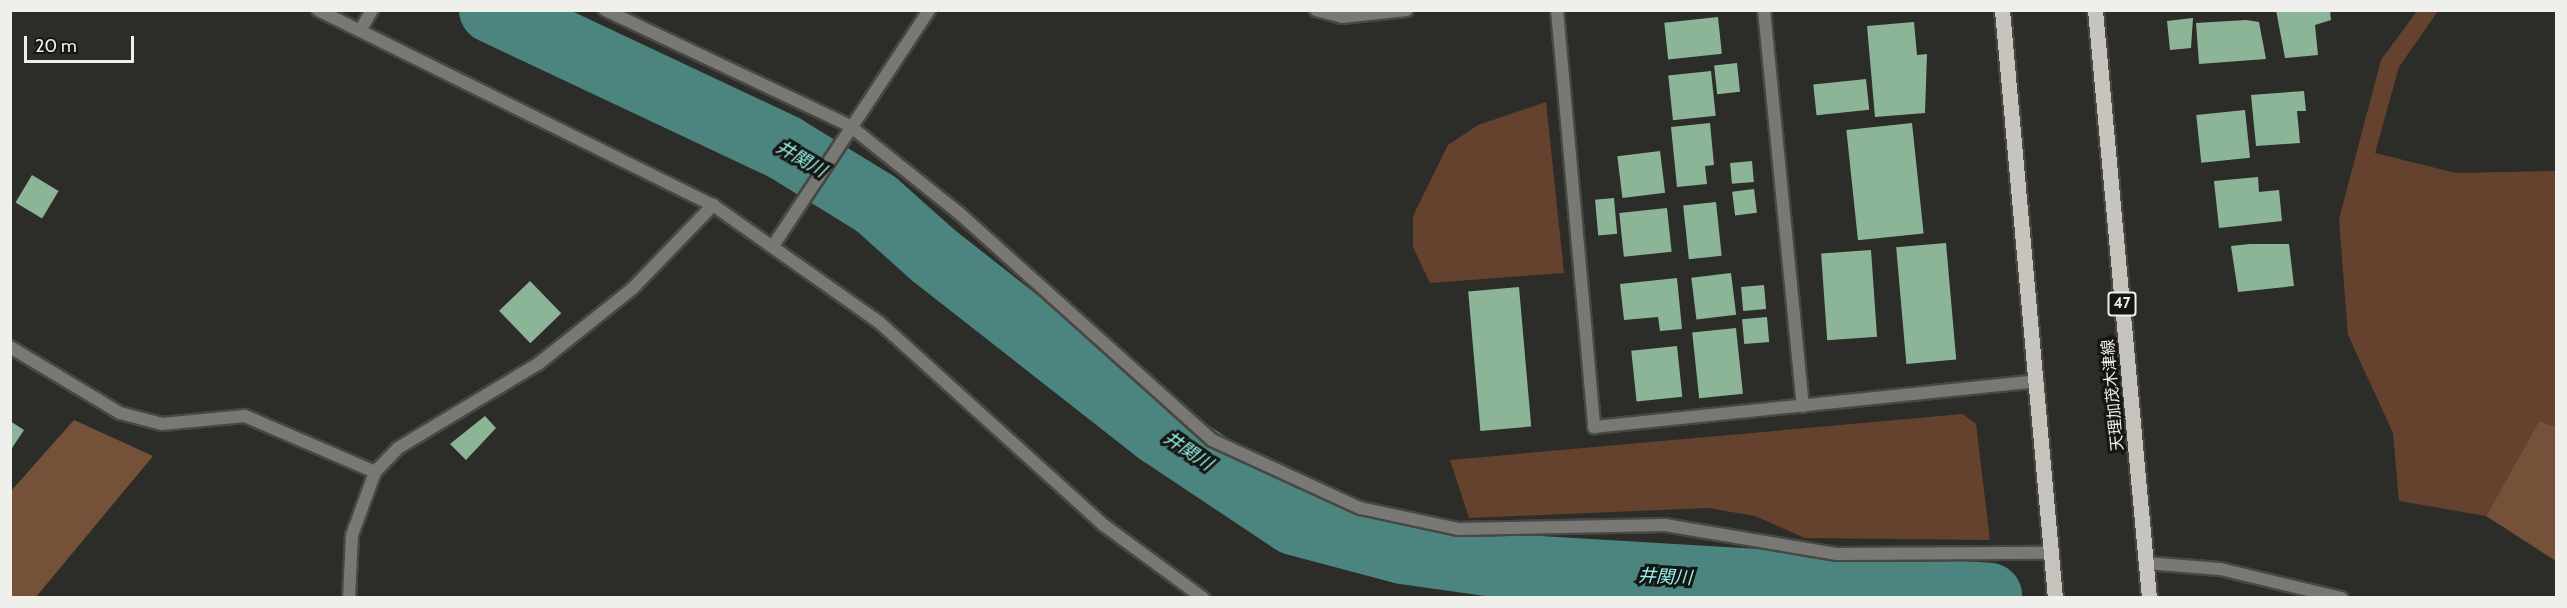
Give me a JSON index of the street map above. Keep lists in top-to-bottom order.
{
  "streets": {
    "main road": ["47", "天理加茂木津線"]
  },
  "water": ["井関川"],
  "scale_bar": "20 m"
}
